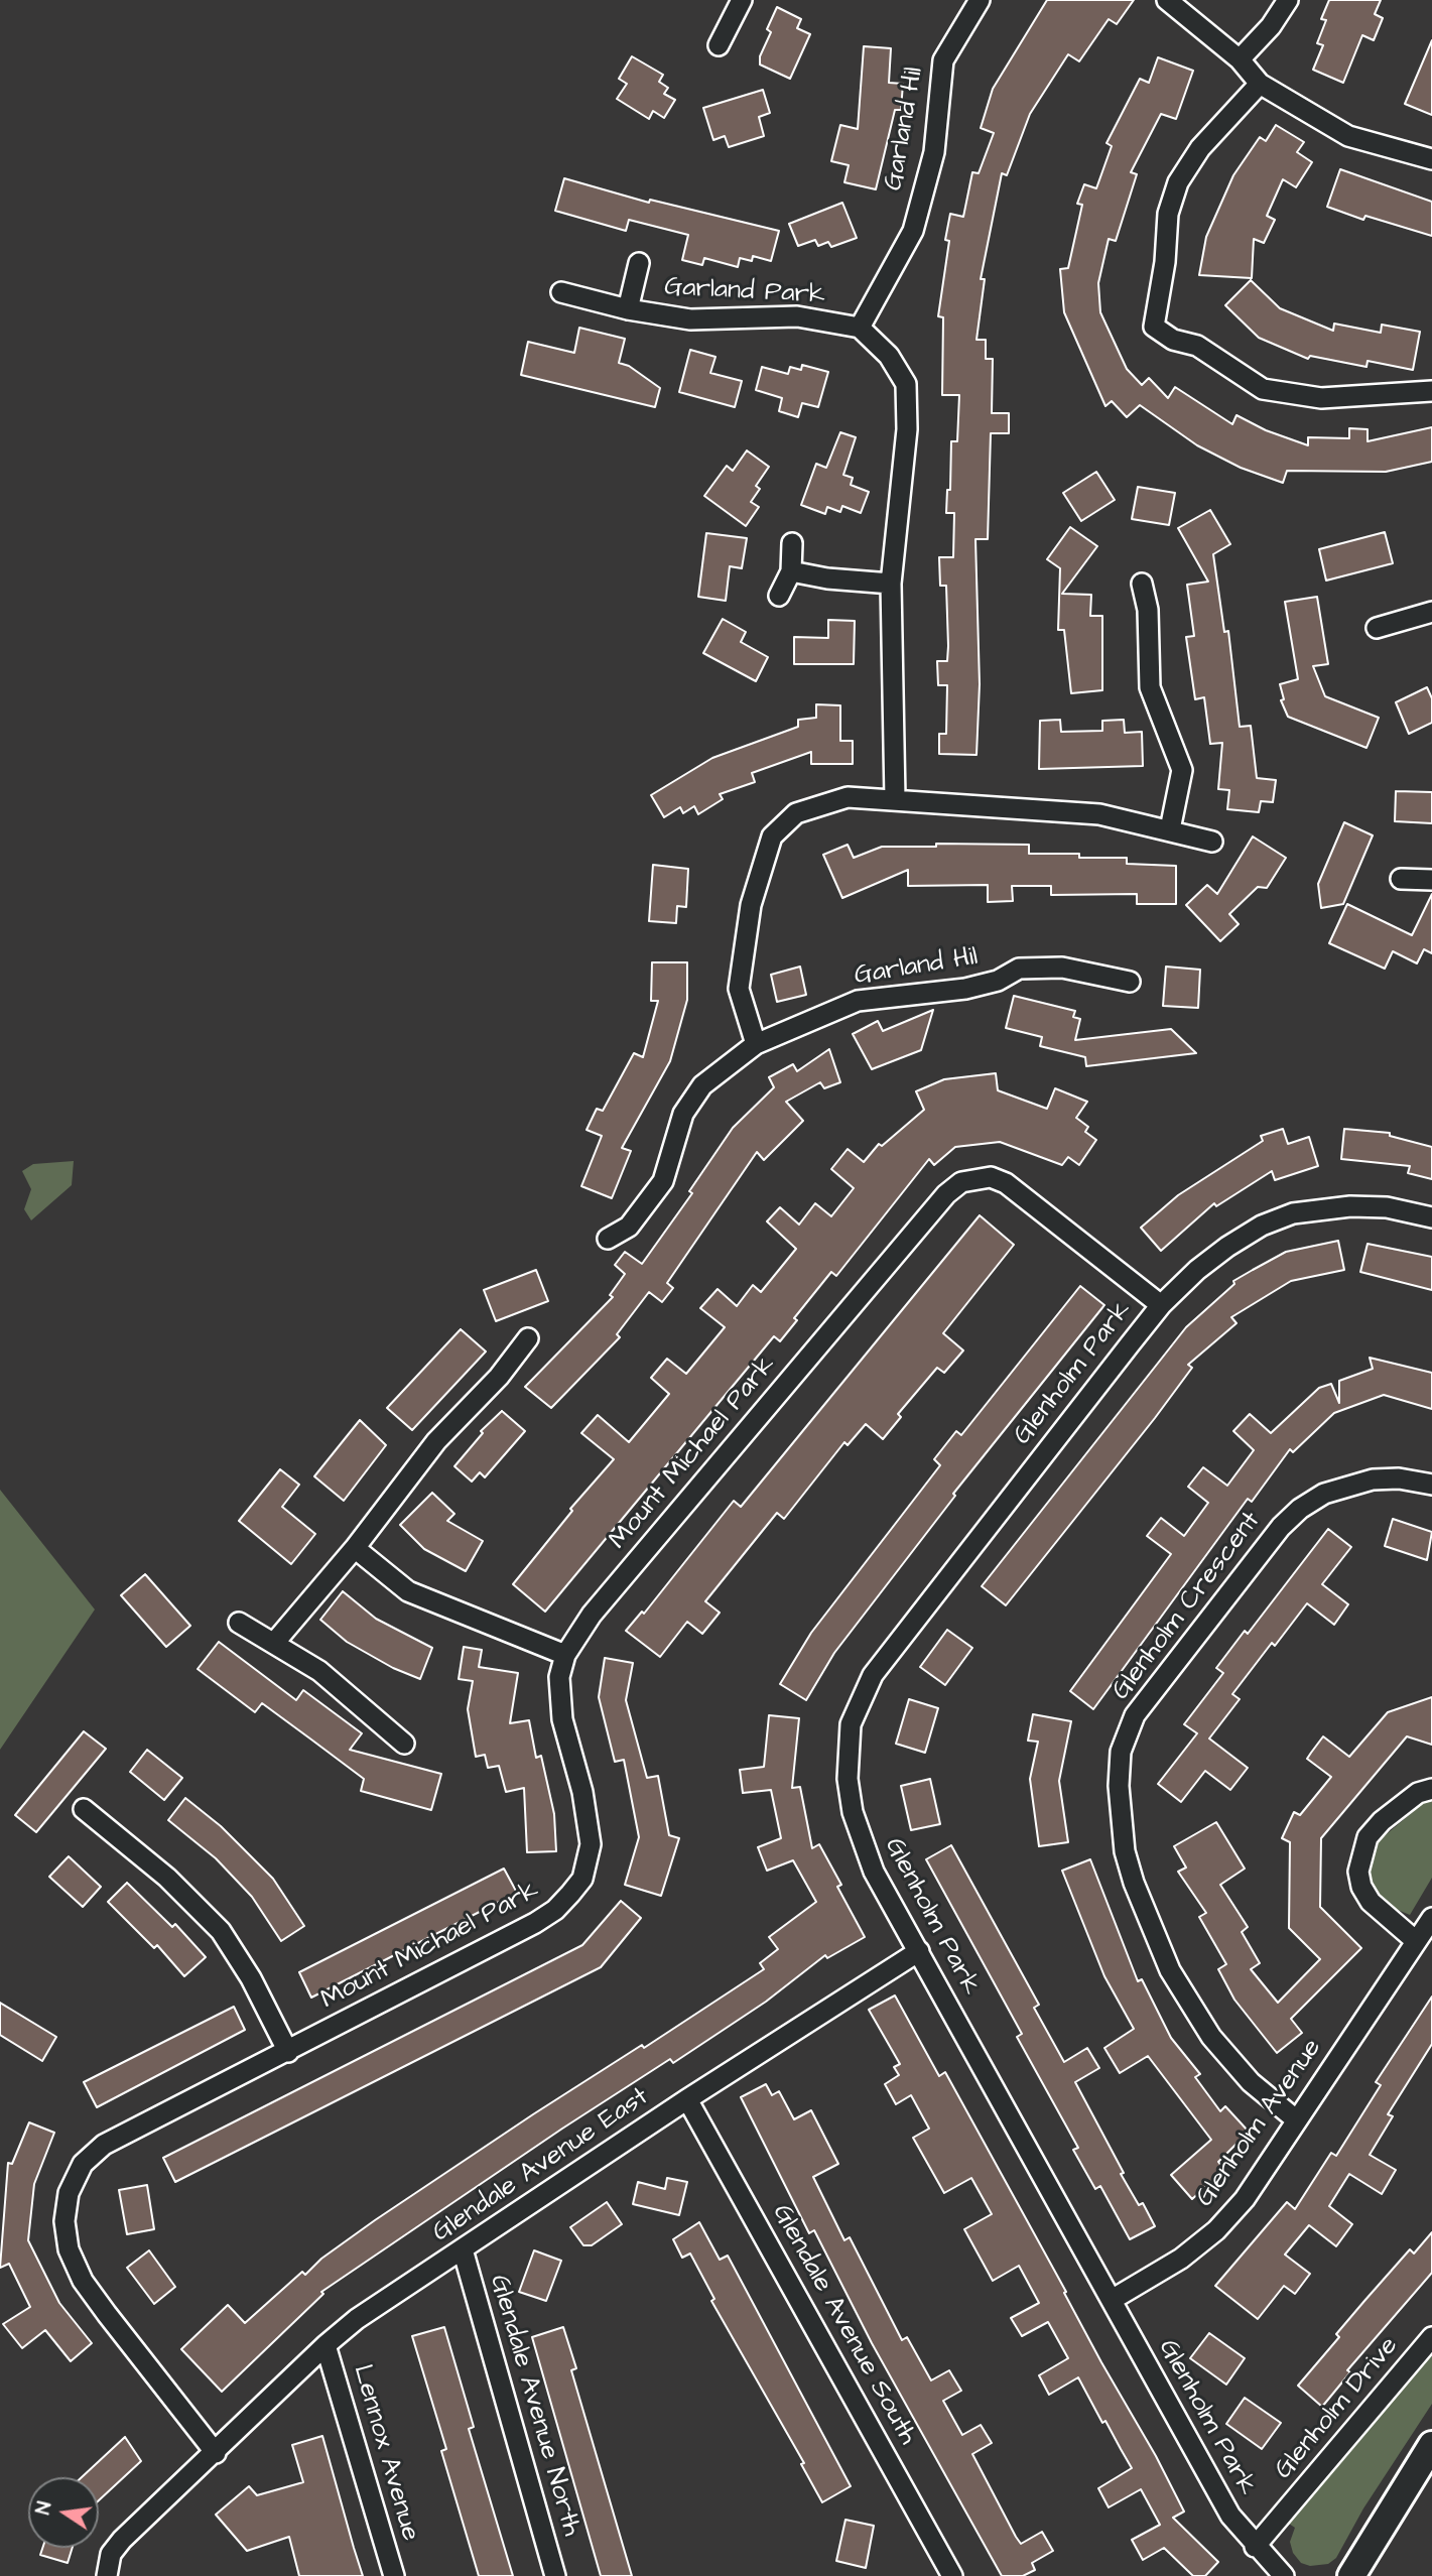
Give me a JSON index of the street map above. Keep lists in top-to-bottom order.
{
  "streets": {
    "street": [
      "Garland Hil",
      "Garland Park",
      "Glenholm Park",
      "Mount Michael Park",
      "Glenholm Crescent",
      "Glenholm Avenue",
      "Glendale Avenue East",
      "Glendale Avenue South",
      "Glendale Avenue North",
      "Glenholm Drive",
      "Lennox Avenue"
    ]
  },
  "crossings": [
    ["Garland Hil", "Garland Park"],
    ["Glenholm Park", "Mount Michael Park"],
    ["Glenholm Park", "Glenholm Avenue"],
    ["Glenholm Park", "Glendale Avenue East"],
    ["Glenholm Park", "Glenholm Drive"],
    ["Mount Michael Park", "Glendale Avenue East"],
    ["Glenholm Crescent", "Glenholm Avenue"],
    ["Glendale Avenue East", "Glendale Avenue South"],
    ["Glendale Avenue East", "Glendale Avenue North"],
    ["Glendale Avenue East", "Lennox Avenue"]
  ],
  "north": "left"
}
